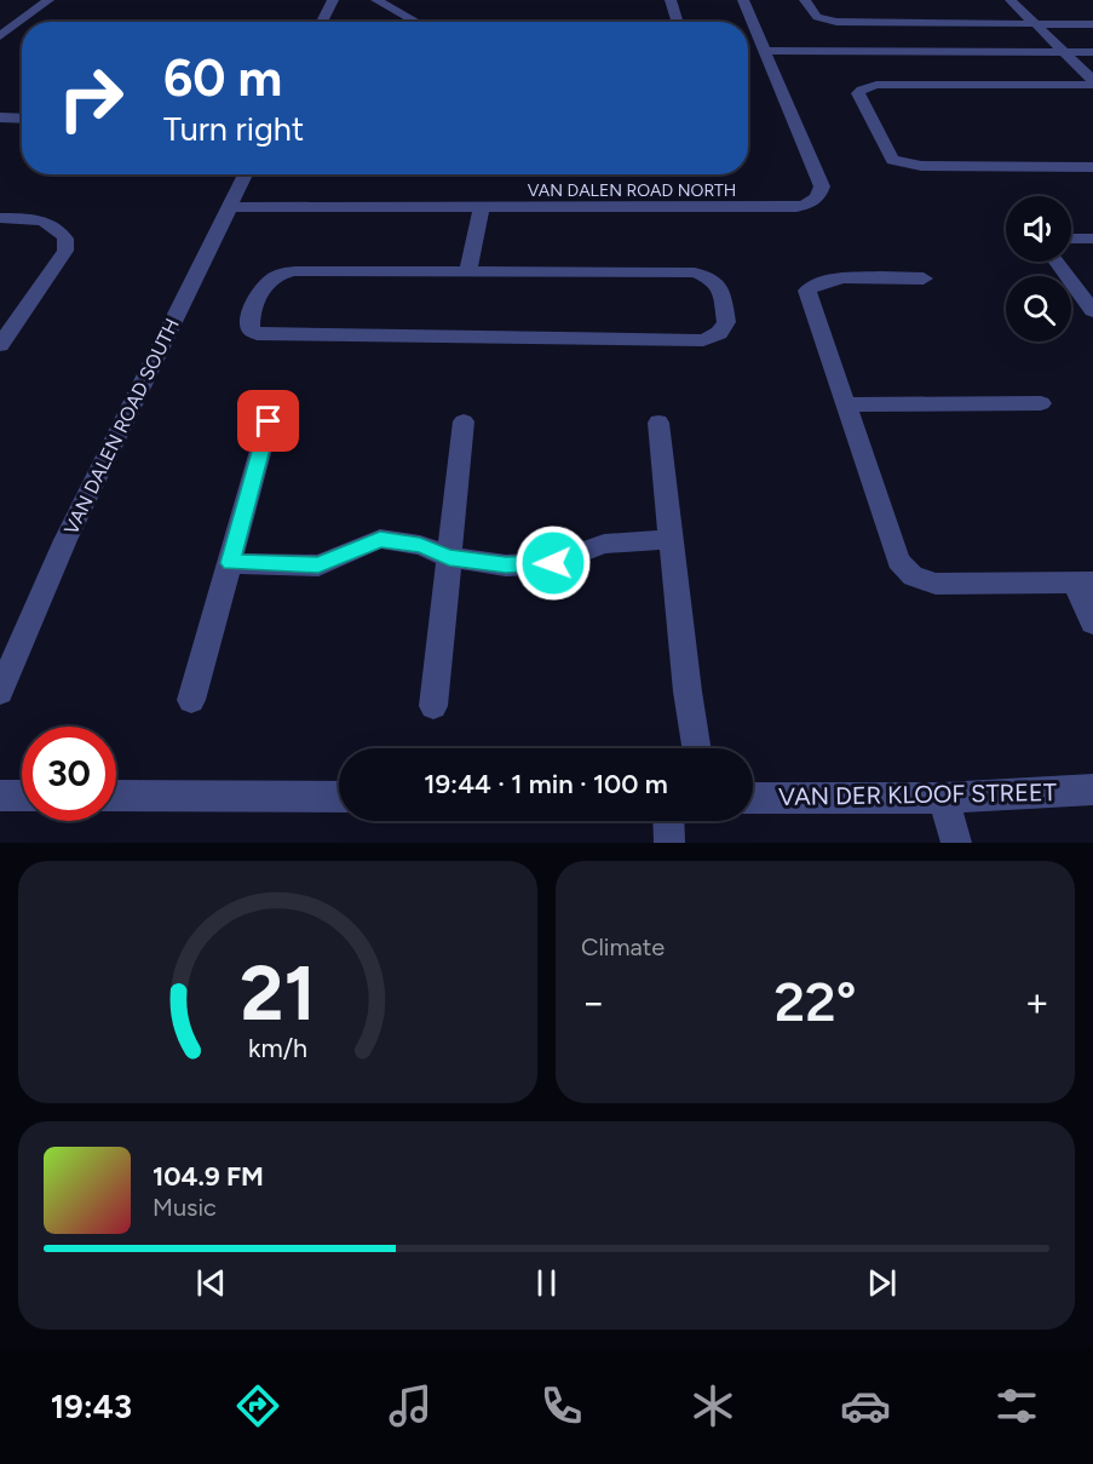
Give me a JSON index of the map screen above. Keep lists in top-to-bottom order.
{
  "streets": {
    "street": ["VAN DALEN ROAD NORTH", "VAN DALEN ROAD SOUTH", "VAN DER KLOOF STREET"]
  },
  "crossings": [
    ["VAN DALEN ROAD NORTH", "VAN DALEN ROAD SOUTH"]
  ],
  "page": {
    "turn": ["60 m", "Turn right"],
    "limit": "30",
    "trip": "19:44 · 1 min · 100 m",
    "tile": "Climate",
    "heat": ["−", "22°", "+"],
    "song": ["104.9 FM", "Music"],
    "tabs": "19:43",
    "gauge": ["21", "km/h"]
  }
}
